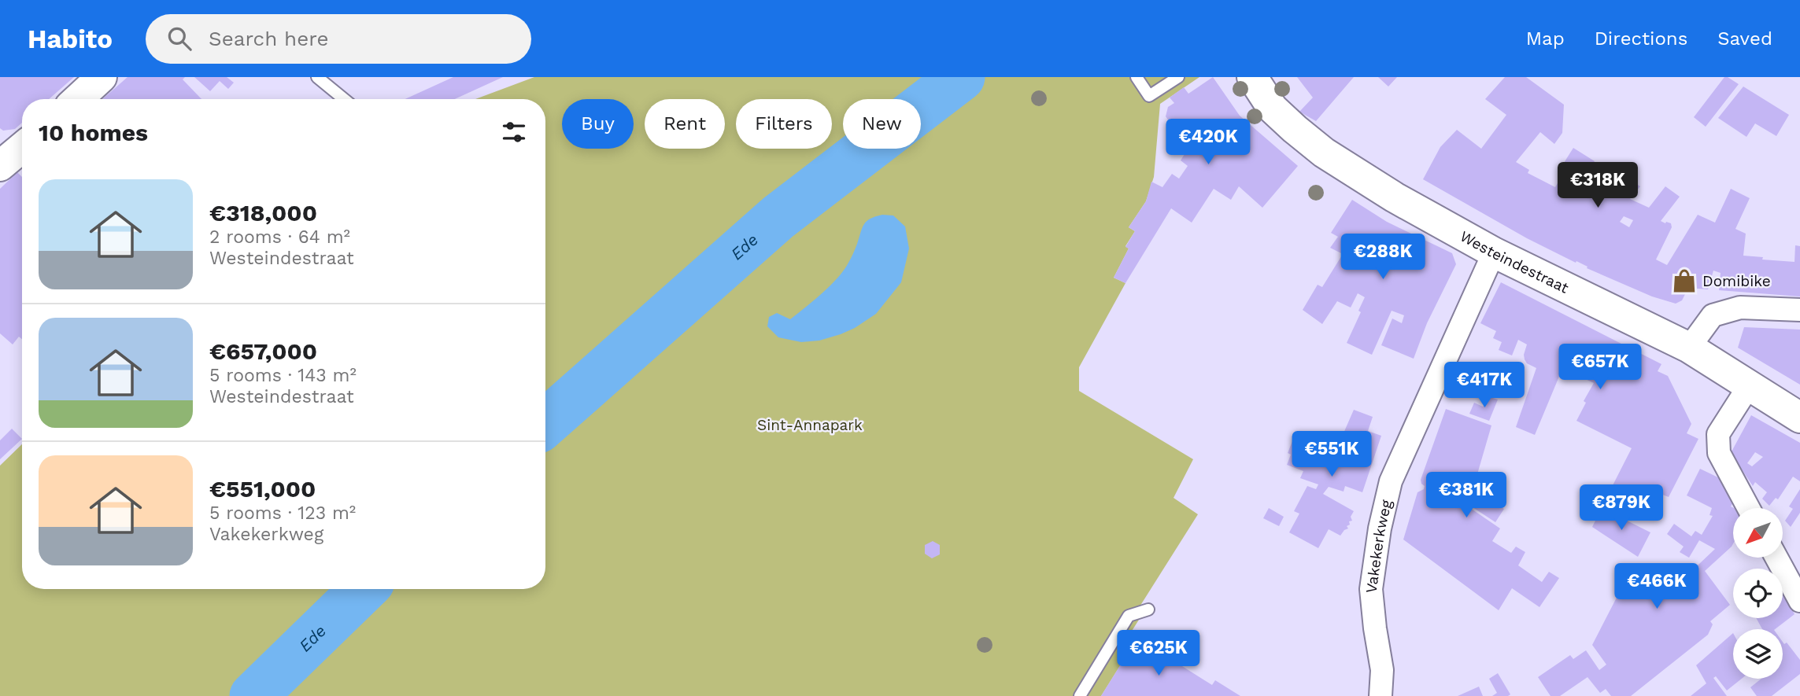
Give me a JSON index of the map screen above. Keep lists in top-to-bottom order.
{
  "streets": {
    "street": ["Westeindestraat", "Vakekerkweg"]
  },
  "crossings": [
    ["Westeindestraat", "Vakekerkweg"]
  ],
  "water": ["Ede"],
  "parks": ["Sint-Annapark"],
  "places": {
    "shop": ["Domibike"]
  },
  "north": "bottom left",
  "page": {
    "header": "Habito",
    "search": "Search here",
    "nav": ["Map", "Directions", "Saved"],
    "chip": [
      "Buy",
      "Rent",
      "Filters",
      "New"
    ],
    "heading": "10 homes",
    "price": [
      "€420K",
      "€318K",
      "€288K",
      "€657K",
      "€417K",
      "€551K",
      "€381K",
      "€879K",
      "€466K",
      "€625K"
    ],
    "list": [
      {
        "name": "€318,000",
        "note": "2 rooms · 64 m² · Westeindestraat"
      },
      {
        "name": "€657,000",
        "note": "5 rooms · 143 m² · Westeindestraat"
      },
      {
        "name": "€551,000",
        "note": "5 rooms · 123 m² · Vakekerkweg"
      }
    ]
  }
}
